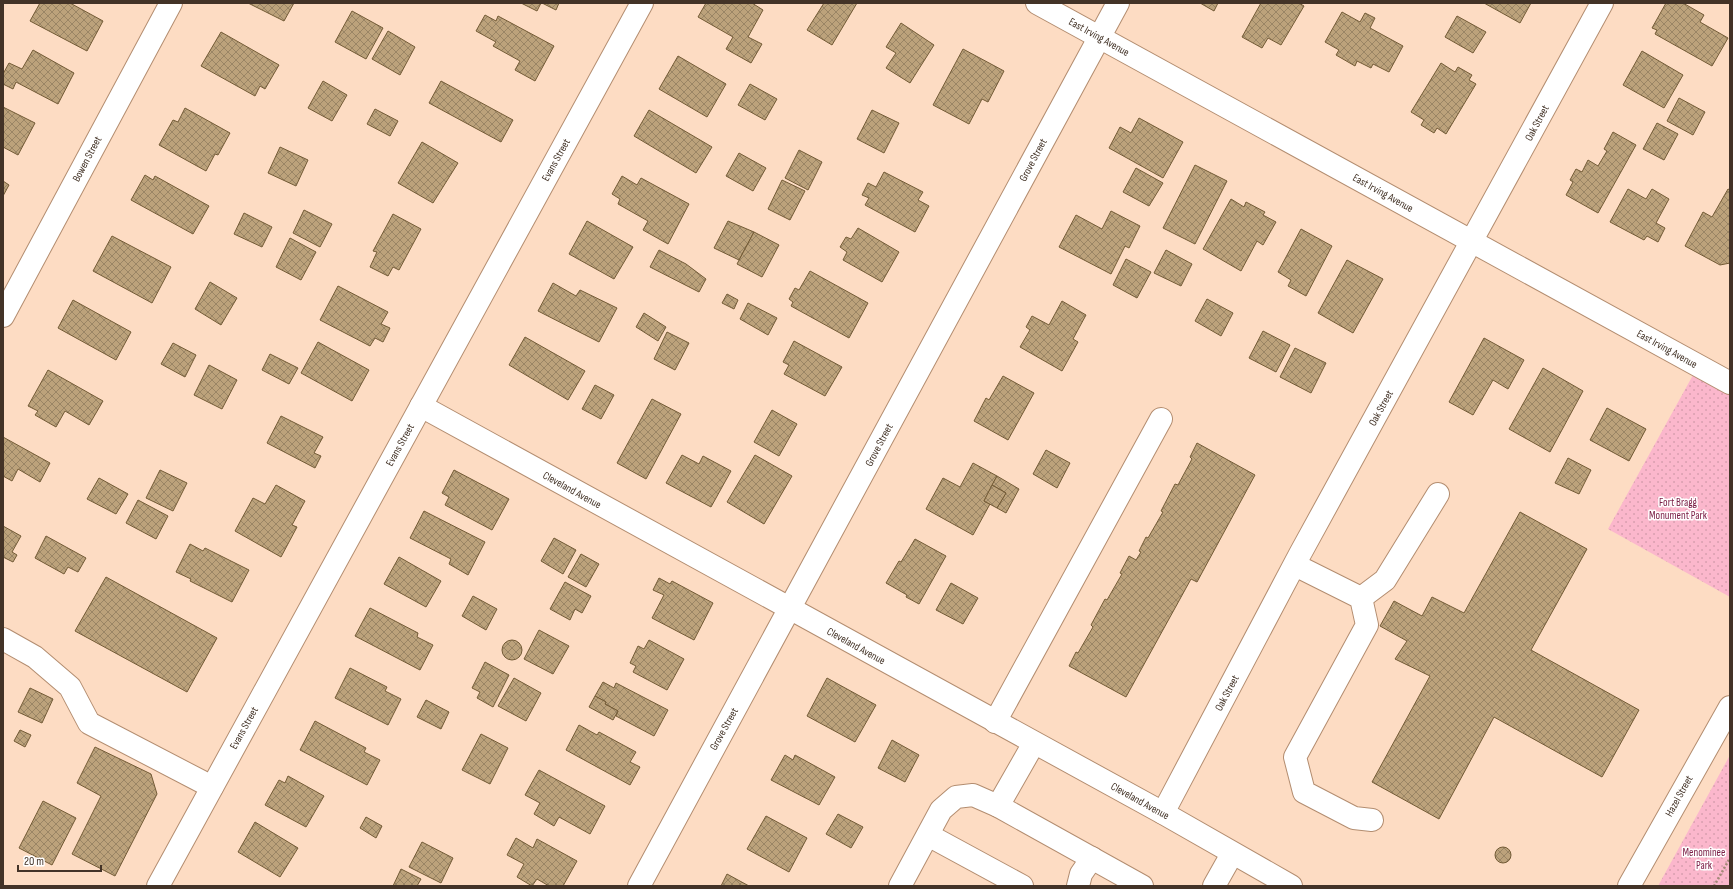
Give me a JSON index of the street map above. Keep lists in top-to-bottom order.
{
  "streets": {
    "street": [
      "East Irving Avenue",
      "Oak Street",
      "Bowen Street",
      "Evans Street",
      "Grove Street",
      "Cleveland Avenue",
      "Hazel Street"
    ]
  },
  "crossings": [
    ["East Irving Avenue", "Oak Street"],
    ["East Irving Avenue", "Grove Street"],
    ["Oak Street", "Cleveland Avenue"],
    ["Evans Street", "Cleveland Avenue"],
    ["Grove Street", "Cleveland Avenue"]
  ],
  "parks": ["Fort Bragg Monument Park", "Menominee Park"],
  "scale_bar": "20 m"
}
